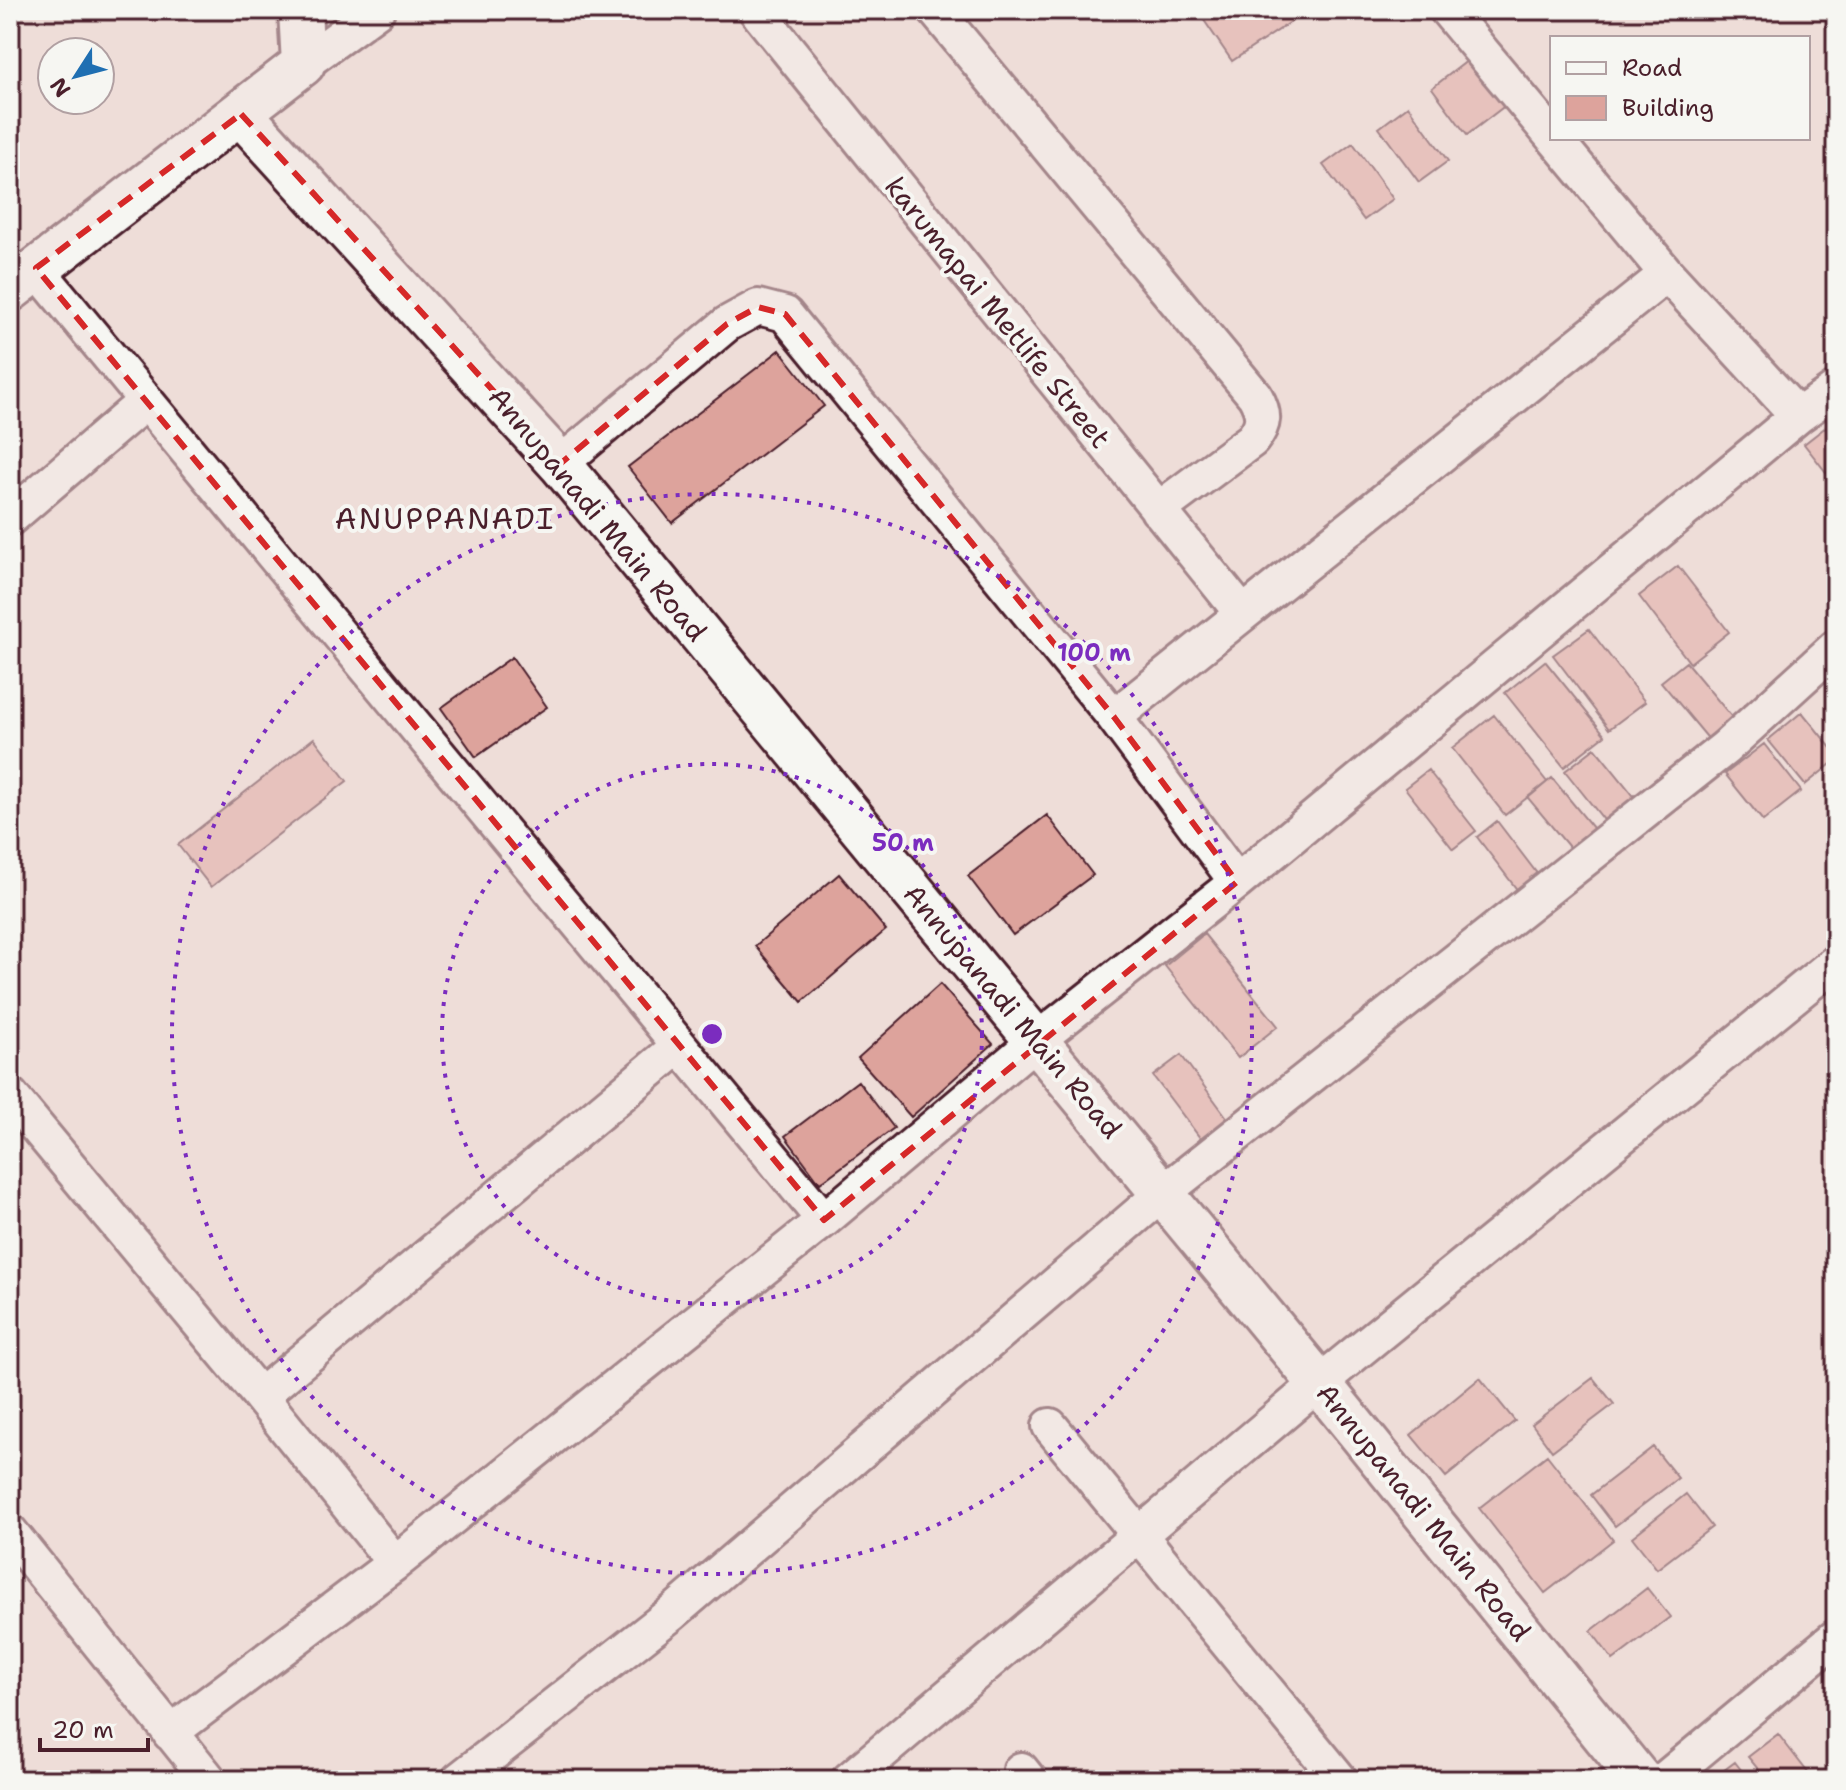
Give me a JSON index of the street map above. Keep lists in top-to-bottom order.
{
  "streets": {
    "street": ["karumapai Metlife Street", "Annupanadi Main Road"]
  },
  "districts": ["ANUPPANADI"],
  "legend": ["Road", "Building"],
  "scale_bar": "20 m",
  "north": "bottom left",
  "rings": ["100 m", "50 m"]
}
